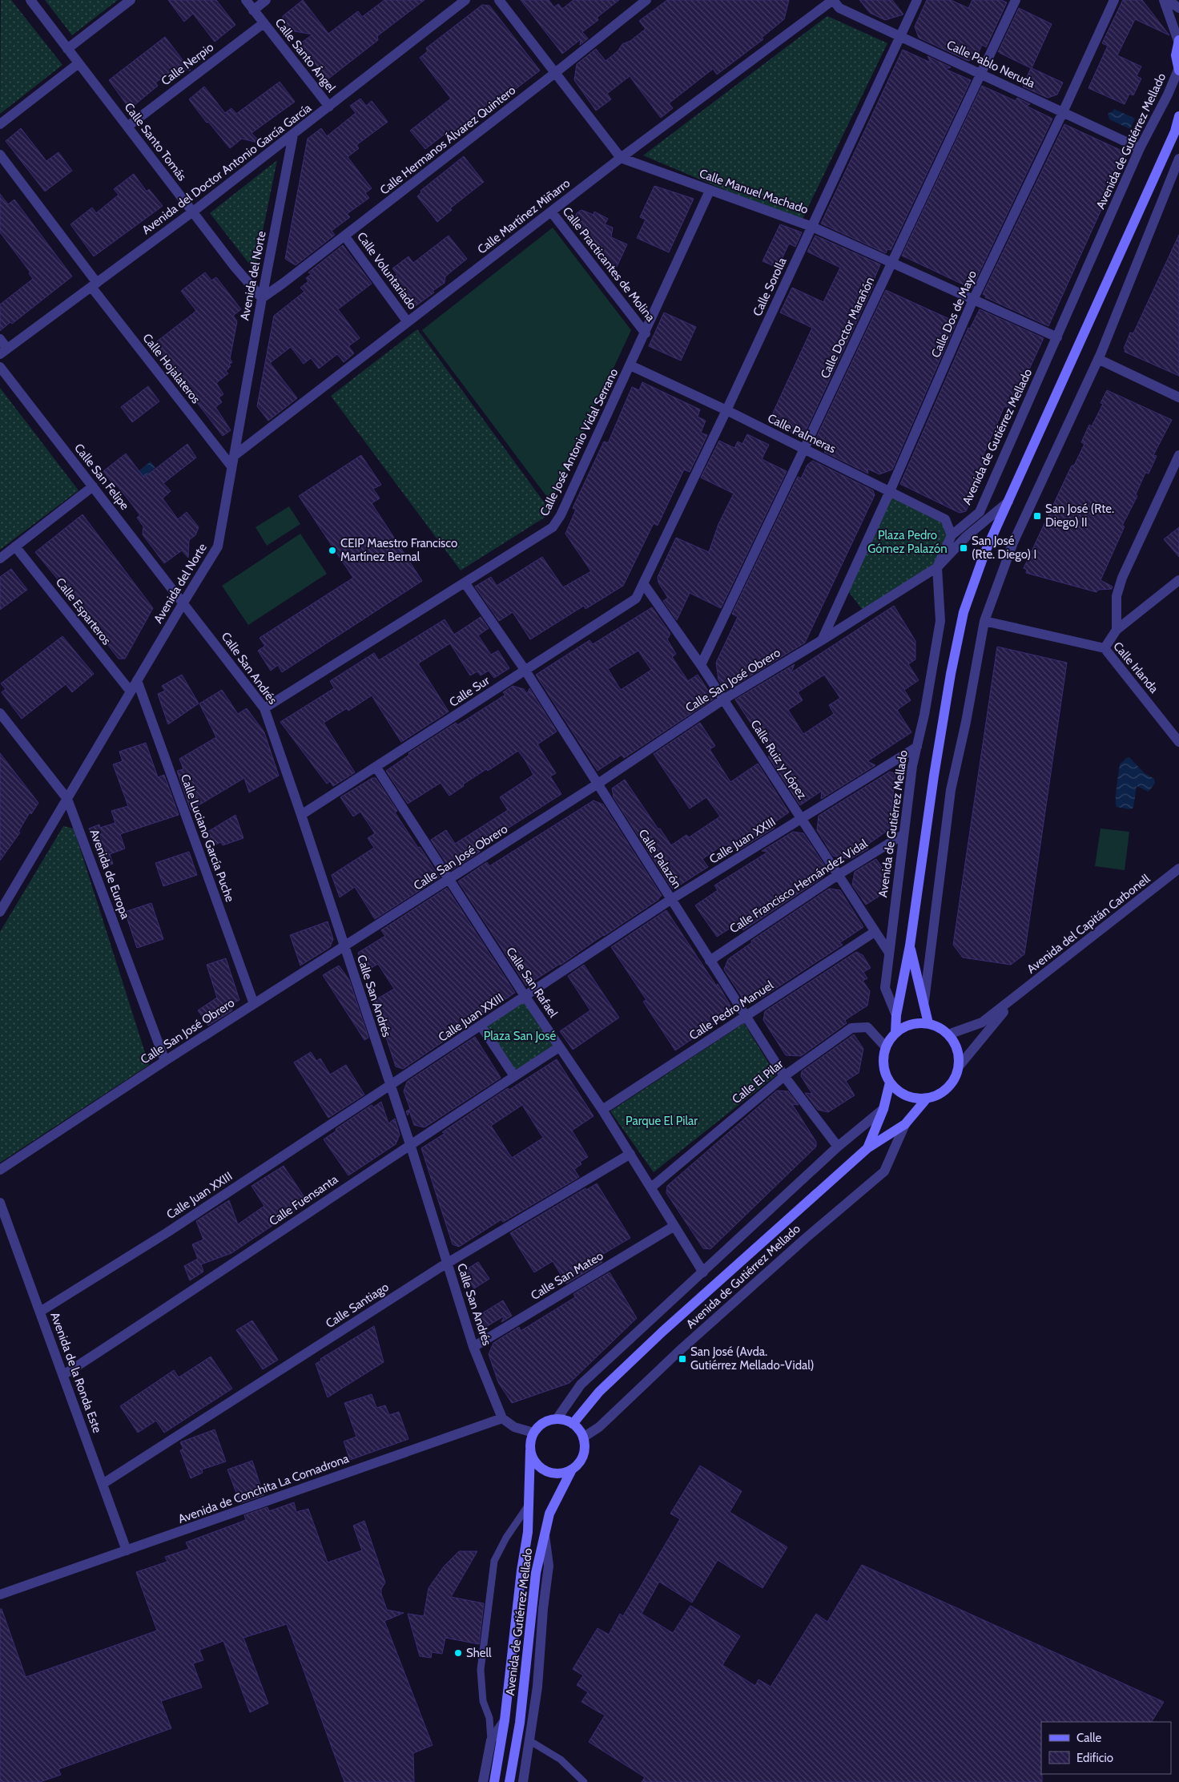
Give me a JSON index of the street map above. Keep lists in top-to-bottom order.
{
  "streets": {
    "main road": ["Avenida de Gutiérrez Mellado"],
    "street": [
      "Calle Santo Ángel",
      "Calle Nerpio",
      "Calle Pablo Neruda",
      "Calle Hermanos Álvarez Quintero",
      "Calle Santo Tomás",
      "Avenida del Doctor Antonio García García",
      "Calle Manuel Machado",
      "Calle Martínez Miñarro",
      "Calle Practicantes de Molina",
      "Calle Voluntariado",
      "Avenida del Norte",
      "Calle Sorolla",
      "Calle Dos de Mayo",
      "Calle Doctor Marañón",
      "Calle Hojalateros",
      "Calle Palmeras",
      "Calle José Antonio Vidal Serrano",
      "Calle San Felipe",
      "Calle Esparteros",
      "Calle Irlanda",
      "Calle San Andrés",
      "Calle San José Obrero",
      "Calle Sur",
      "Calle Ruiz y López",
      "Calle Luciano García Puche",
      "Calle Juan XXIII",
      "Calle Palazón",
      "Avenida de Europa",
      "Calle Francisco Hernández Vidal",
      "Avenida del Capitán Carbonell",
      "Calle San Rafael",
      "Calle Pedro Manuel",
      "Calle El Pilar",
      "Calle Fuensanta",
      "Calle San Mateo",
      "Calle Santiago",
      "Avenida de la Ronda Este",
      "Avenida de Conchita La Comadrona"
    ]
  },
  "crossings": [
    ["Calle Santo Ángel", "Calle Nerpio"],
    ["Calle Santo Ángel", "Avenida del Doctor Antonio García García"],
    ["Calle Nerpio", "Calle Santo Tomás"],
    ["Calle Pablo Neruda", "Avenida de Gutiérrez Mellado"],
    ["Calle Pablo Neruda", "Calle Martínez Miñarro"],
    ["Calle Pablo Neruda", "Calle Sorolla"],
    ["Calle Pablo Neruda", "Calle Dos de Mayo"],
    ["Calle Pablo Neruda", "Calle Doctor Marañón"],
    ["Calle Hermanos Álvarez Quintero", "Calle Santo Tomás"],
    ["Calle Hermanos Álvarez Quintero", "Calle Voluntariado"],
    ["Calle Hermanos Álvarez Quintero", "Avenida del Norte"],
    ["Avenida de Gutiérrez Mellado", "Calle Manuel Machado"],
    ["Avenida de Gutiérrez Mellado", "Calle Palmeras"],
    ["Avenida de Gutiérrez Mellado", "Calle Irlanda"],
    ["Avenida de Gutiérrez Mellado", "Calle San José Obrero"],
    ["Avenida de Gutiérrez Mellado", "Calle Ruiz y López"],
    ["Avenida de Gutiérrez Mellado", "Calle Juan XXIII"],
    ["Avenida de Gutiérrez Mellado", "Calle Francisco Hernández Vidal"],
    ["Avenida de Gutiérrez Mellado", "Calle El Pilar"],
    ["Calle Santo Tomás", "Avenida del Doctor Antonio García García"],
    ["Calle Santo Tomás", "Avenida del Norte"],
    ["Avenida del Doctor Antonio García García", "Avenida del Norte"],
    ["Avenida del Doctor Antonio García García", "Calle Hojalateros"],
    ["Calle Manuel Machado", "Calle Martínez Miñarro"],
    ["Calle Manuel Machado", "Calle Sorolla"],
    ["Calle Manuel Machado", "Calle Dos de Mayo"],
    ["Calle Manuel Machado", "Calle Doctor Marañón"],
    ["Calle Manuel Machado", "Calle José Antonio Vidal Serrano"],
    ["Calle Martínez Miñarro", "Calle Practicantes de Molina"],
    ["Calle Martínez Miñarro", "Calle Voluntariado"],
    ["Calle Martínez Miñarro", "Avenida del Norte"],
    ["Calle Practicantes de Molina", "Calle José Antonio Vidal Serrano"],
    ["Avenida del Norte", "Calle Hojalateros"],
    ["Avenida del Norte", "Calle San Felipe"],
    ["Avenida del Norte", "Calle Esparteros"],
    ["Avenida del Norte", "Calle San Andrés"],
    ["Avenida del Norte", "Calle Luciano García Puche"],
    ["Avenida del Norte", "Avenida de Europa"],
    ["Calle Sorolla", "Calle Palmeras"],
    ["Calle Sorolla", "Calle Sur"],
    ["Calle Sorolla", "Calle Ruiz y López"],
    ["Calle Dos de Mayo", "Calle Palmeras"],
    ["Calle Dos de Mayo", "Calle San José Obrero"],
    ["Calle Doctor Marañón", "Calle Palmeras"],
    ["Calle Doctor Marañón", "Calle Ruiz y López"],
    ["Calle Palmeras", "Calle José Antonio Vidal Serrano"],
    ["Calle José Antonio Vidal Serrano", "Calle San Andrés"],
    ["Calle José Antonio Vidal Serrano", "Calle Palazón"],
    ["Calle San Felipe", "Calle San Andrés"],
    ["Calle San Andrés", "Calle San José Obrero"],
    ["Calle San Andrés", "Calle Sur"],
    ["Calle San Andrés", "Calle Juan XXIII"],
    ["Calle San Andrés", "Calle Fuensanta"],
    ["Calle San Andrés", "Calle San Mateo"],
    ["Calle San Andrés", "Calle Santiago"],
    ["Calle San Andrés", "Avenida de Conchita La Comadrona"],
    ["Calle San José Obrero", "Calle Ruiz y López"],
    ["Calle San José Obrero", "Calle Luciano García Puche"],
    ["Calle San José Obrero", "Calle Palazón"],
    ["Calle San José Obrero", "Avenida de Europa"],
    ["Calle San José Obrero", "Calle San Rafael"],
    ["Calle Sur", "Calle Ruiz y López"],
    ["Calle Sur", "Calle Palazón"],
    ["Calle Sur", "Calle San Rafael"],
    ["Calle Ruiz y López", "Calle Juan XXIII"],
    ["Calle Ruiz y López", "Calle Francisco Hernández Vidal"],
    ["Calle Ruiz y López", "Calle Pedro Manuel"],
    ["Calle Juan XXIII", "Calle Palazón"],
    ["Calle Juan XXIII", "Calle San Rafael"],
    ["Calle Juan XXIII", "Avenida de la Ronda Este"],
    ["Calle Palazón", "Calle Francisco Hernández Vidal"],
    ["Calle Palazón", "Calle Pedro Manuel"],
    ["Calle Palazón", "Calle El Pilar"],
    ["Calle San Rafael", "Calle Pedro Manuel"],
    ["Calle San Rafael", "Calle El Pilar"],
    ["Calle San Rafael", "Calle Fuensanta"],
    ["Calle San Rafael", "Calle San Mateo"],
    ["Calle San Rafael", "Calle Santiago"],
    ["Calle Fuensanta", "Avenida de la Ronda Este"],
    ["Calle Santiago", "Avenida de la Ronda Este"],
    ["Avenida de la Ronda Este", "Avenida de Conchita La Comadrona"]
  ],
  "parks": ["Plaza Pedro Gómez Palazón", "Plaza San José", "Parque El Pilar"],
  "places": {
    "transit": ["San José (Rte. Diego) II", "San José (Rte. Diego) I", "San José (Avda. Gutiérrez Mellado-Vidal)"],
    "other": ["CEIP Maestro Francisco Martínez Bernal", "Shell"]
  },
  "legend": ["Calle", "Edificio"]
}
